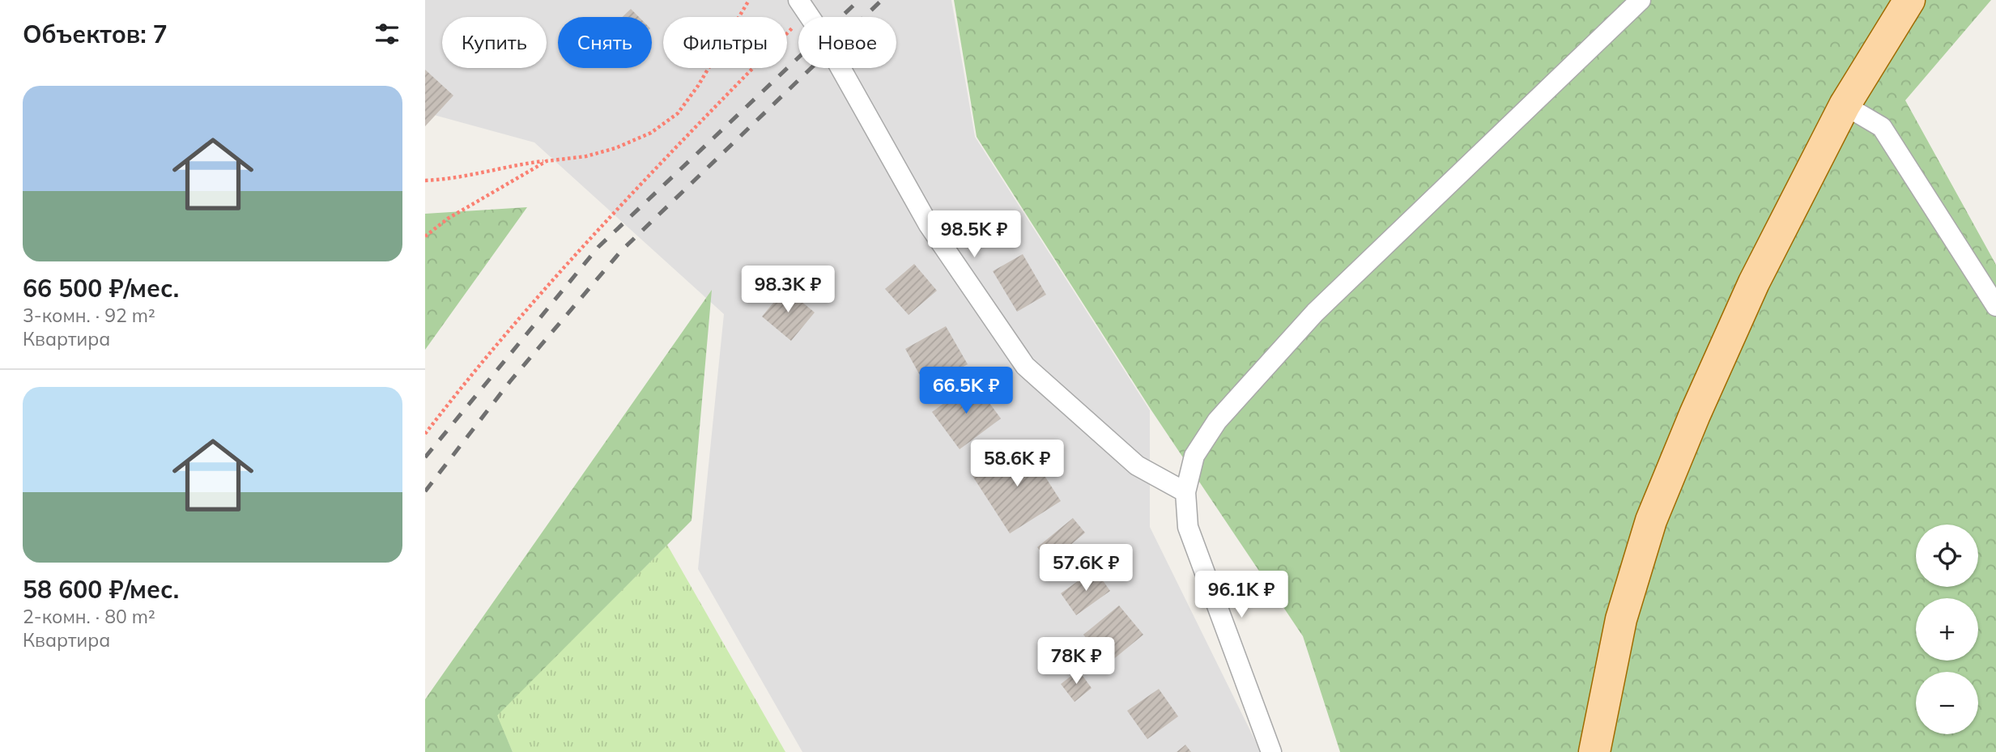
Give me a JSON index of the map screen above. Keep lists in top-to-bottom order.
{
  "page": {
    "heading": "Объектов: 7",
    "chip": [
      "Купить",
      "Снять",
      "Фильтры",
      "Новое"
    ],
    "list": [
      {
        "name": "66 500 ₽/мес.",
        "note": "3-комн. · 92 m² · Квартира"
      },
      {
        "name": "58 600 ₽/мес.",
        "note": "2-комн. · 80 m² · Квартира"
      }
    ],
    "price": [
      "98.5K ₽",
      "98.3K ₽",
      "66.5K ₽",
      "58.6K ₽",
      "57.6K ₽",
      "96.1K ₽",
      "78K ₽"
    ],
    "map_buttons": ["+", "−"]
  }
}
